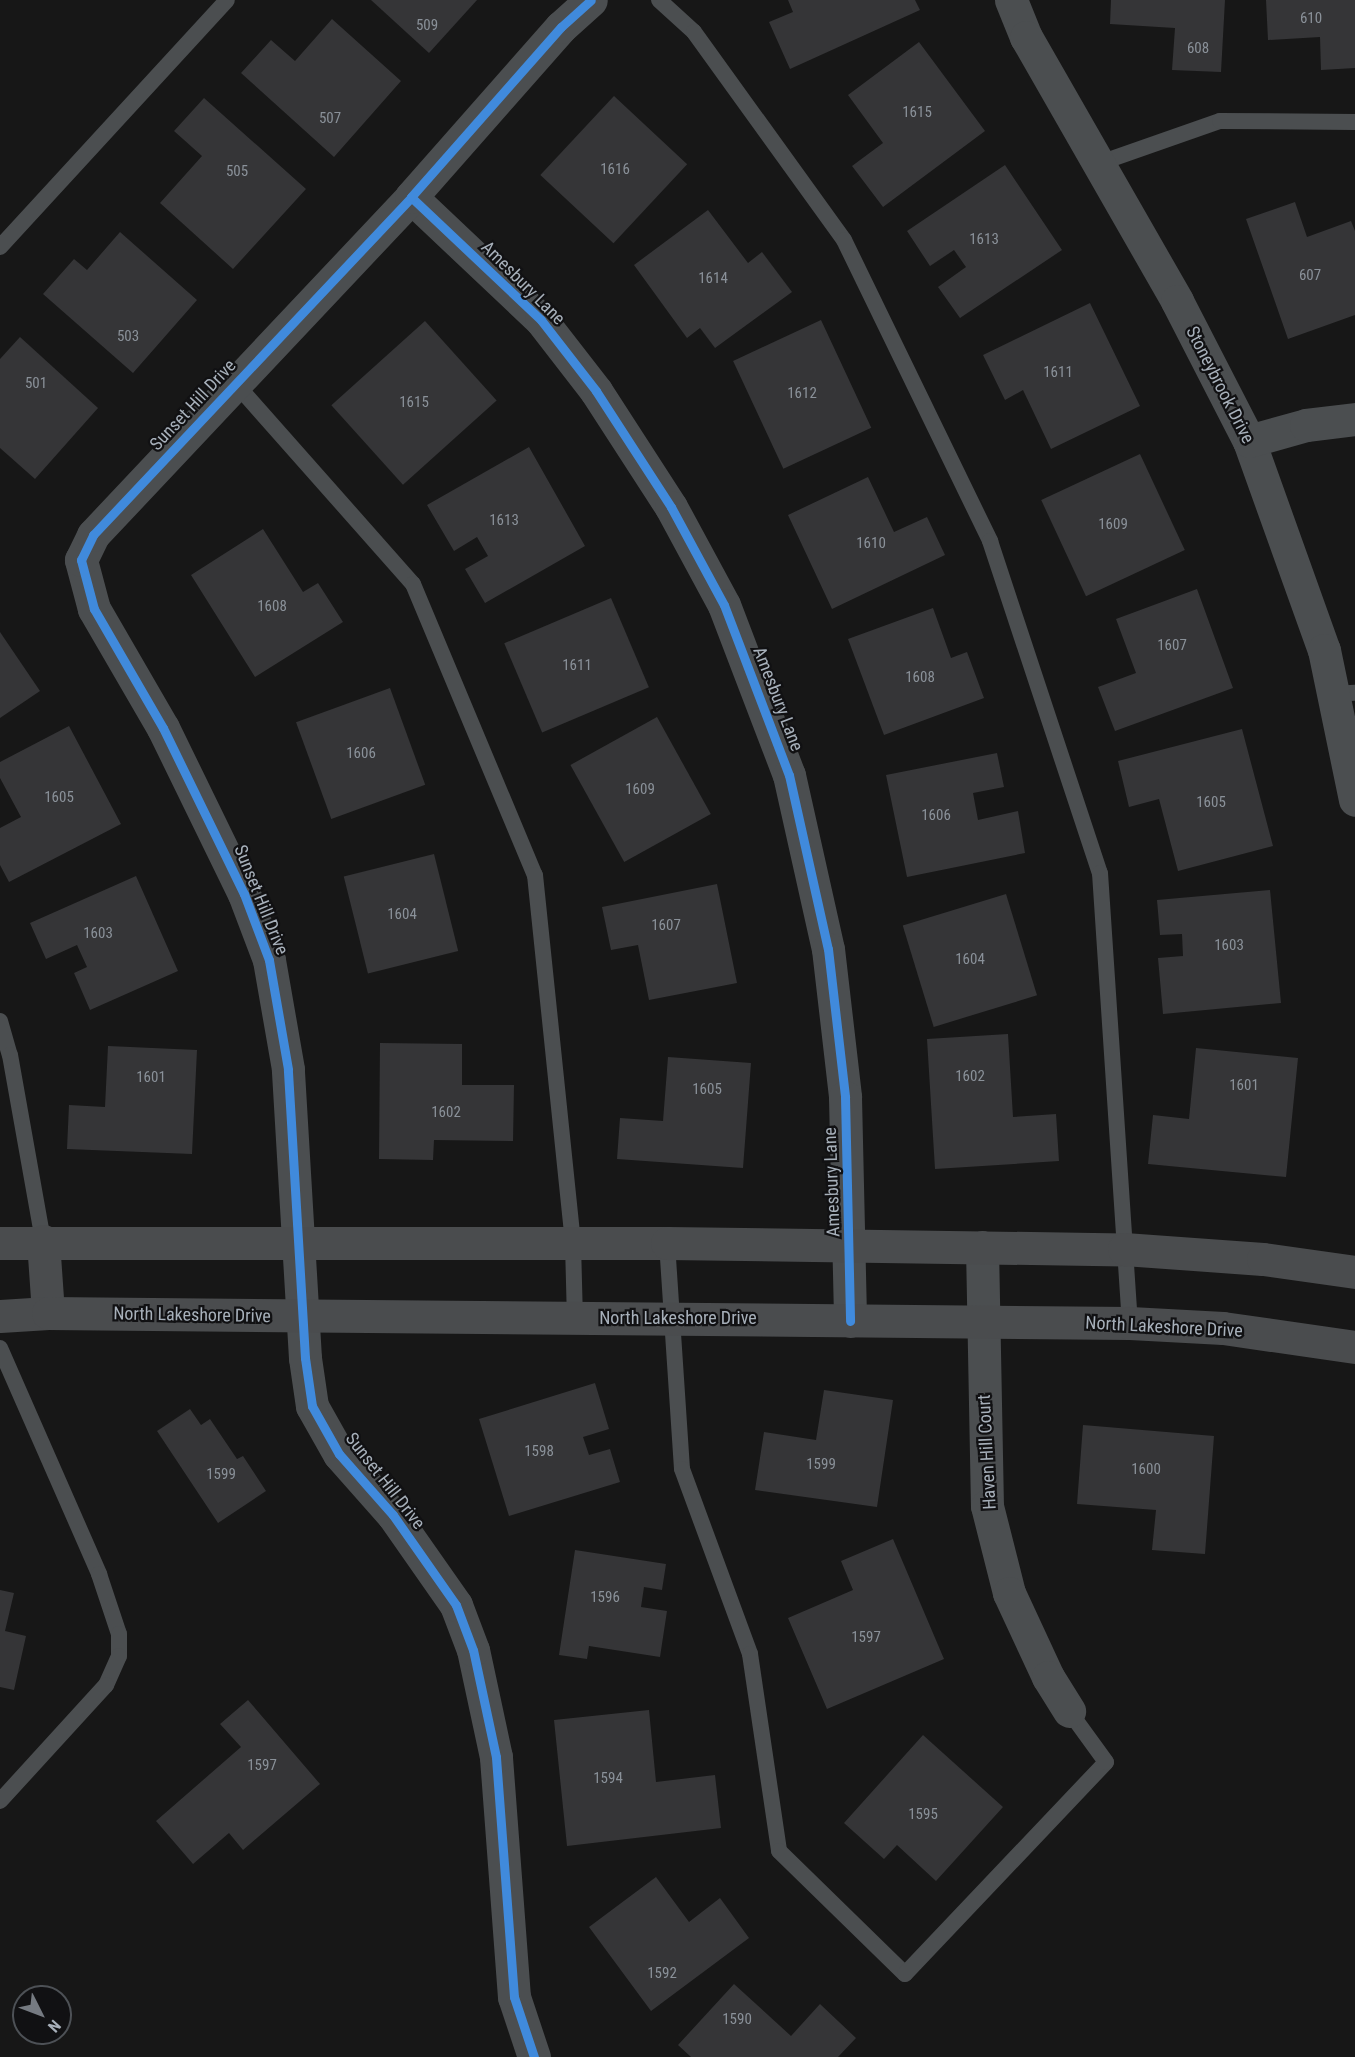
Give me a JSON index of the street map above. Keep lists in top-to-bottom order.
{
  "streets": {
    "main road": ["North Lakeshore Drive"],
    "street": [
      "Amesbury Lane",
      "Stoneybrook Drive",
      "Sunset Hill Drive",
      "Haven Hill Court"
    ]
  },
  "crossings": [
    ["Amesbury Lane", "Sunset Hill Drive"],
    ["Amesbury Lane", "North Lakeshore Drive"],
    ["Sunset Hill Drive", "North Lakeshore Drive"],
    ["North Lakeshore Drive", "Haven Hill Court"]
  ],
  "house_numbers": [
    "610",
    "509",
    "608",
    "1615",
    "507",
    "1616",
    "505",
    "1613",
    "607",
    "1614",
    "503",
    "1611",
    "501",
    "1612",
    "1615",
    "1613",
    "1609",
    "1610",
    "1608",
    "1607",
    "1611",
    "1608",
    "1606",
    "1609",
    "1605",
    "1605",
    "1606",
    "1604",
    "1607",
    "1603",
    "1603",
    "1604",
    "1602",
    "1601",
    "1601",
    "1605",
    "1602",
    "1598",
    "1599",
    "1600",
    "1599",
    "1596",
    "1597",
    "1597",
    "1594",
    "1595",
    "1592",
    "1590"
  ],
  "north": "bottom right"
}
